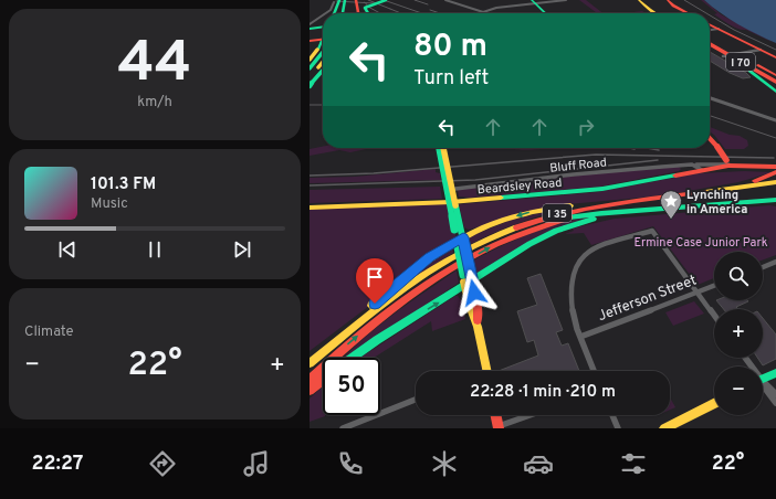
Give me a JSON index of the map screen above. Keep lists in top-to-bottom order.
{
  "streets": {
    "main road": ["I 70", "Beardsley Road", "I 35"],
    "street": ["Bluff Road", "Jefferson Street"]
  },
  "crossings": [
    ["Bluff Road", "Beardsley Road"]
  ],
  "parks": ["Ermine Case Junior Park"],
  "places": {
    "place": ["Lynching in America"]
  },
  "page": {
    "tile": [
      ["44", "km/h"],
      "Climate"
    ],
    "turn": ["80 m", "Turn left"],
    "song": ["101.3 FM", "Music"],
    "map_buttons": ["+", "−"],
    "heat": ["−", "22°", "+"],
    "limit": "50",
    "trip": "22:28 · 1 min · 210 m",
    "tabs": ["22:27", "22°"]
  }
}
